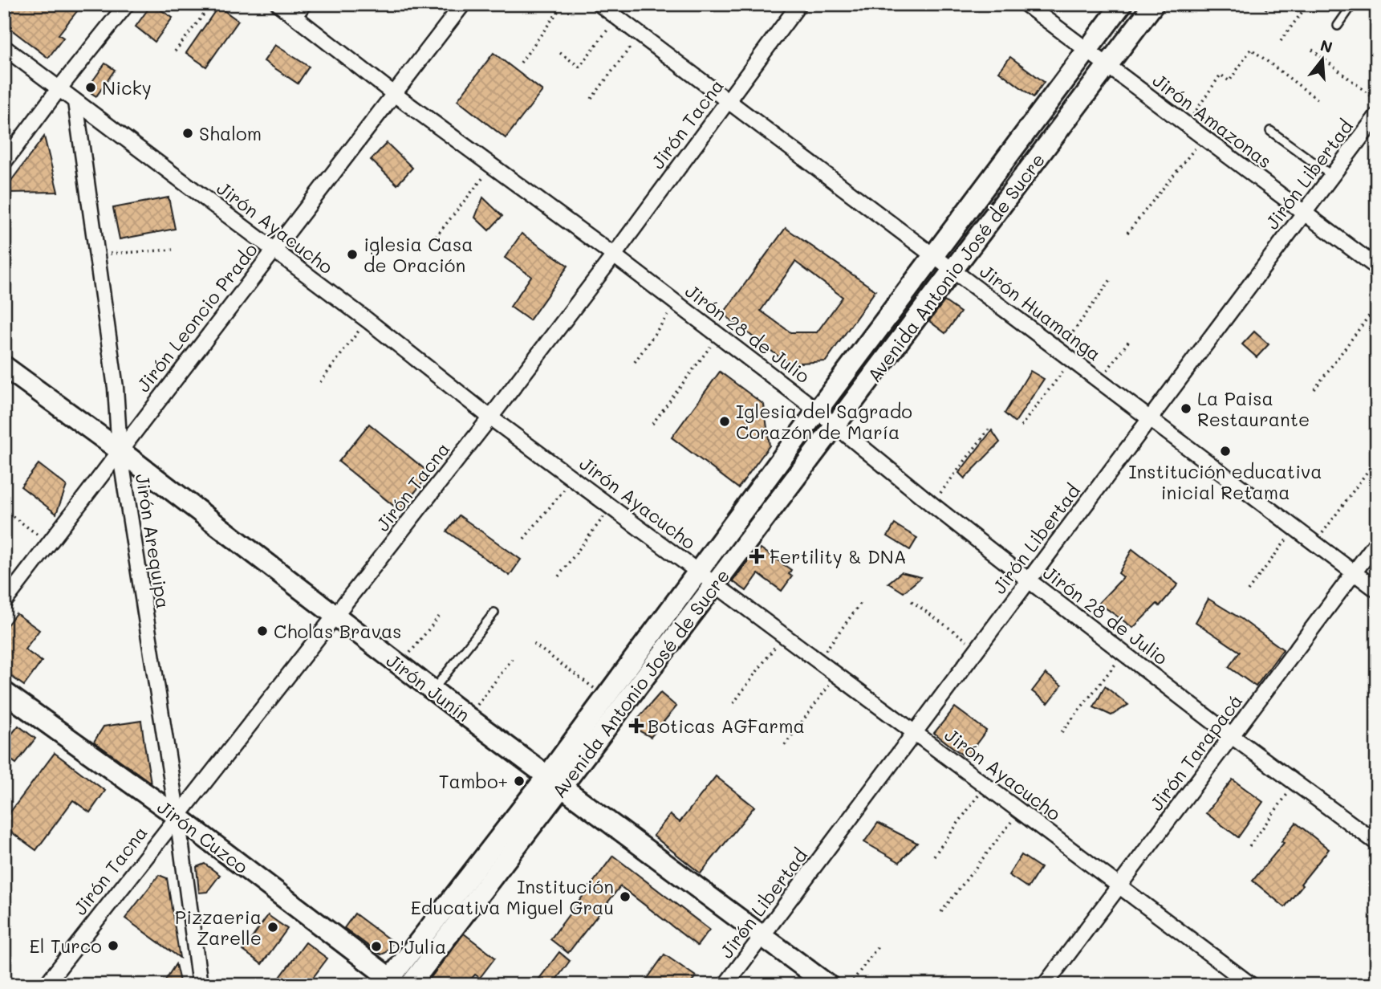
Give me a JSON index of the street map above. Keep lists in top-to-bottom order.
{
  "streets": {
    "main road": ["Avenida Antonio José de Sucre", "Jirón Junín", "Jirón Cuzco"],
    "street": [
      "Jirón Amazonas",
      "Jirón Tacna",
      "Jirón Libertad",
      "Jirón Ayacucho",
      "Jirón Huamanga",
      "Jirón Leoncio Prado",
      "Jirón 28 de Julio",
      "Jirón Arequipa",
      "Jirón Tarapacá"
    ]
  },
  "crossings": [
    ["Jirón Amazonas", "Jirón Libertad"],
    ["Jirón Amazonas", "Avenida Antonio José de Sucre"],
    ["Jirón Tacna", "Jirón Ayacucho"],
    ["Jirón Tacna", "Jirón Huamanga"],
    ["Jirón Tacna", "Jirón 28 de Julio"],
    ["Jirón Tacna", "Jirón Arequipa"],
    ["Jirón Tacna", "Jirón Junín"],
    ["Jirón Tacna", "Jirón Cuzco"],
    ["Jirón Libertad", "Jirón Ayacucho"],
    ["Jirón Libertad", "Jirón Huamanga"],
    ["Jirón Libertad", "Jirón 28 de Julio"],
    ["Jirón Libertad", "Jirón Junín"],
    ["Jirón Ayacucho", "Avenida Antonio José de Sucre"],
    ["Jirón Ayacucho", "Jirón Leoncio Prado"],
    ["Jirón Ayacucho", "Jirón Arequipa"],
    ["Jirón Ayacucho", "Jirón Tarapacá"],
    ["Avenida Antonio José de Sucre", "Jirón Huamanga"],
    ["Avenida Antonio José de Sucre", "Jirón 28 de Julio"],
    ["Avenida Antonio José de Sucre", "Jirón Junín"],
    ["Avenida Antonio José de Sucre", "Jirón Cuzco"],
    ["Jirón Huamanga", "Jirón Tarapacá"],
    ["Jirón Leoncio Prado", "Jirón 28 de Julio"],
    ["Jirón Leoncio Prado", "Jirón Arequipa"],
    ["Jirón Leoncio Prado", "Jirón Junín"],
    ["Jirón 28 de Julio", "Jirón Tarapacá"],
    ["Jirón Arequipa", "Jirón Junín"],
    ["Jirón Arequipa", "Jirón Cuzco"]
  ],
  "places": {
    "other": [
      "Nicky",
      "Shalom",
      "iglesia Casa de Oración",
      "La Paisa Restaurante",
      "Iglesia del Sagrado Corazón de María",
      "Institución educativa inicial Retama",
      "Cholas Bravas",
      "Tambo+",
      "Institución Educativa Miguel Grau",
      "Pizzaeria Zarelle",
      "El Turco",
      "D'Julia"
    ],
    "health": ["Fertility & DNA", "Boticas AGFarma"]
  },
  "north": "top"
}
